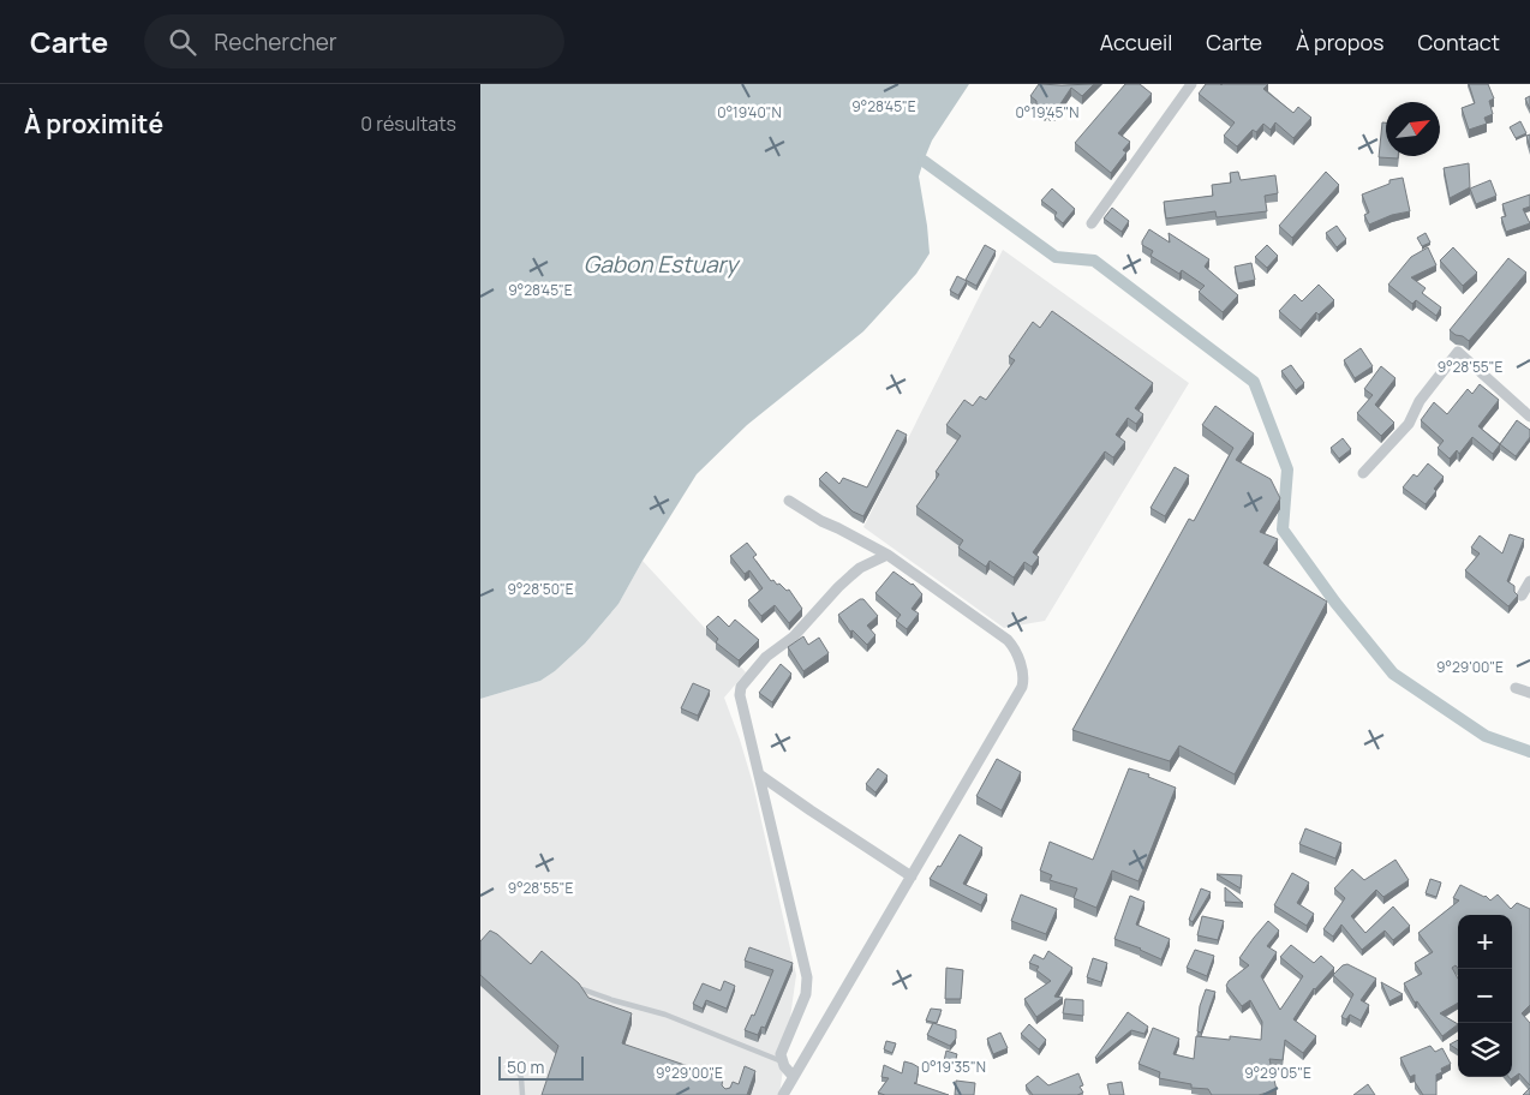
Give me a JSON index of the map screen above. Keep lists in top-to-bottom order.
{
  "water": ["Gabon Estuary"],
  "scale_bar": "50 m",
  "north": "top right",
  "page": {
    "header": "Carte",
    "search": "Rechercher",
    "nav": [
      "Accueil",
      "Carte",
      "À propos",
      "Contact"
    ],
    "heading": ["À proximité", "0 résultats"],
    "map_buttons": ["+", "−"],
    "scale": "50 m"
  },
  "coordinates": [
    "9°28'45\"E",
    "0°19'40\"N",
    "0°19'45\"N",
    "9°28'55\"E",
    "9°28'50\"E",
    "9°29'00\"E",
    "0°19'35\"N",
    "9°29'05\"E"
  ]
}
